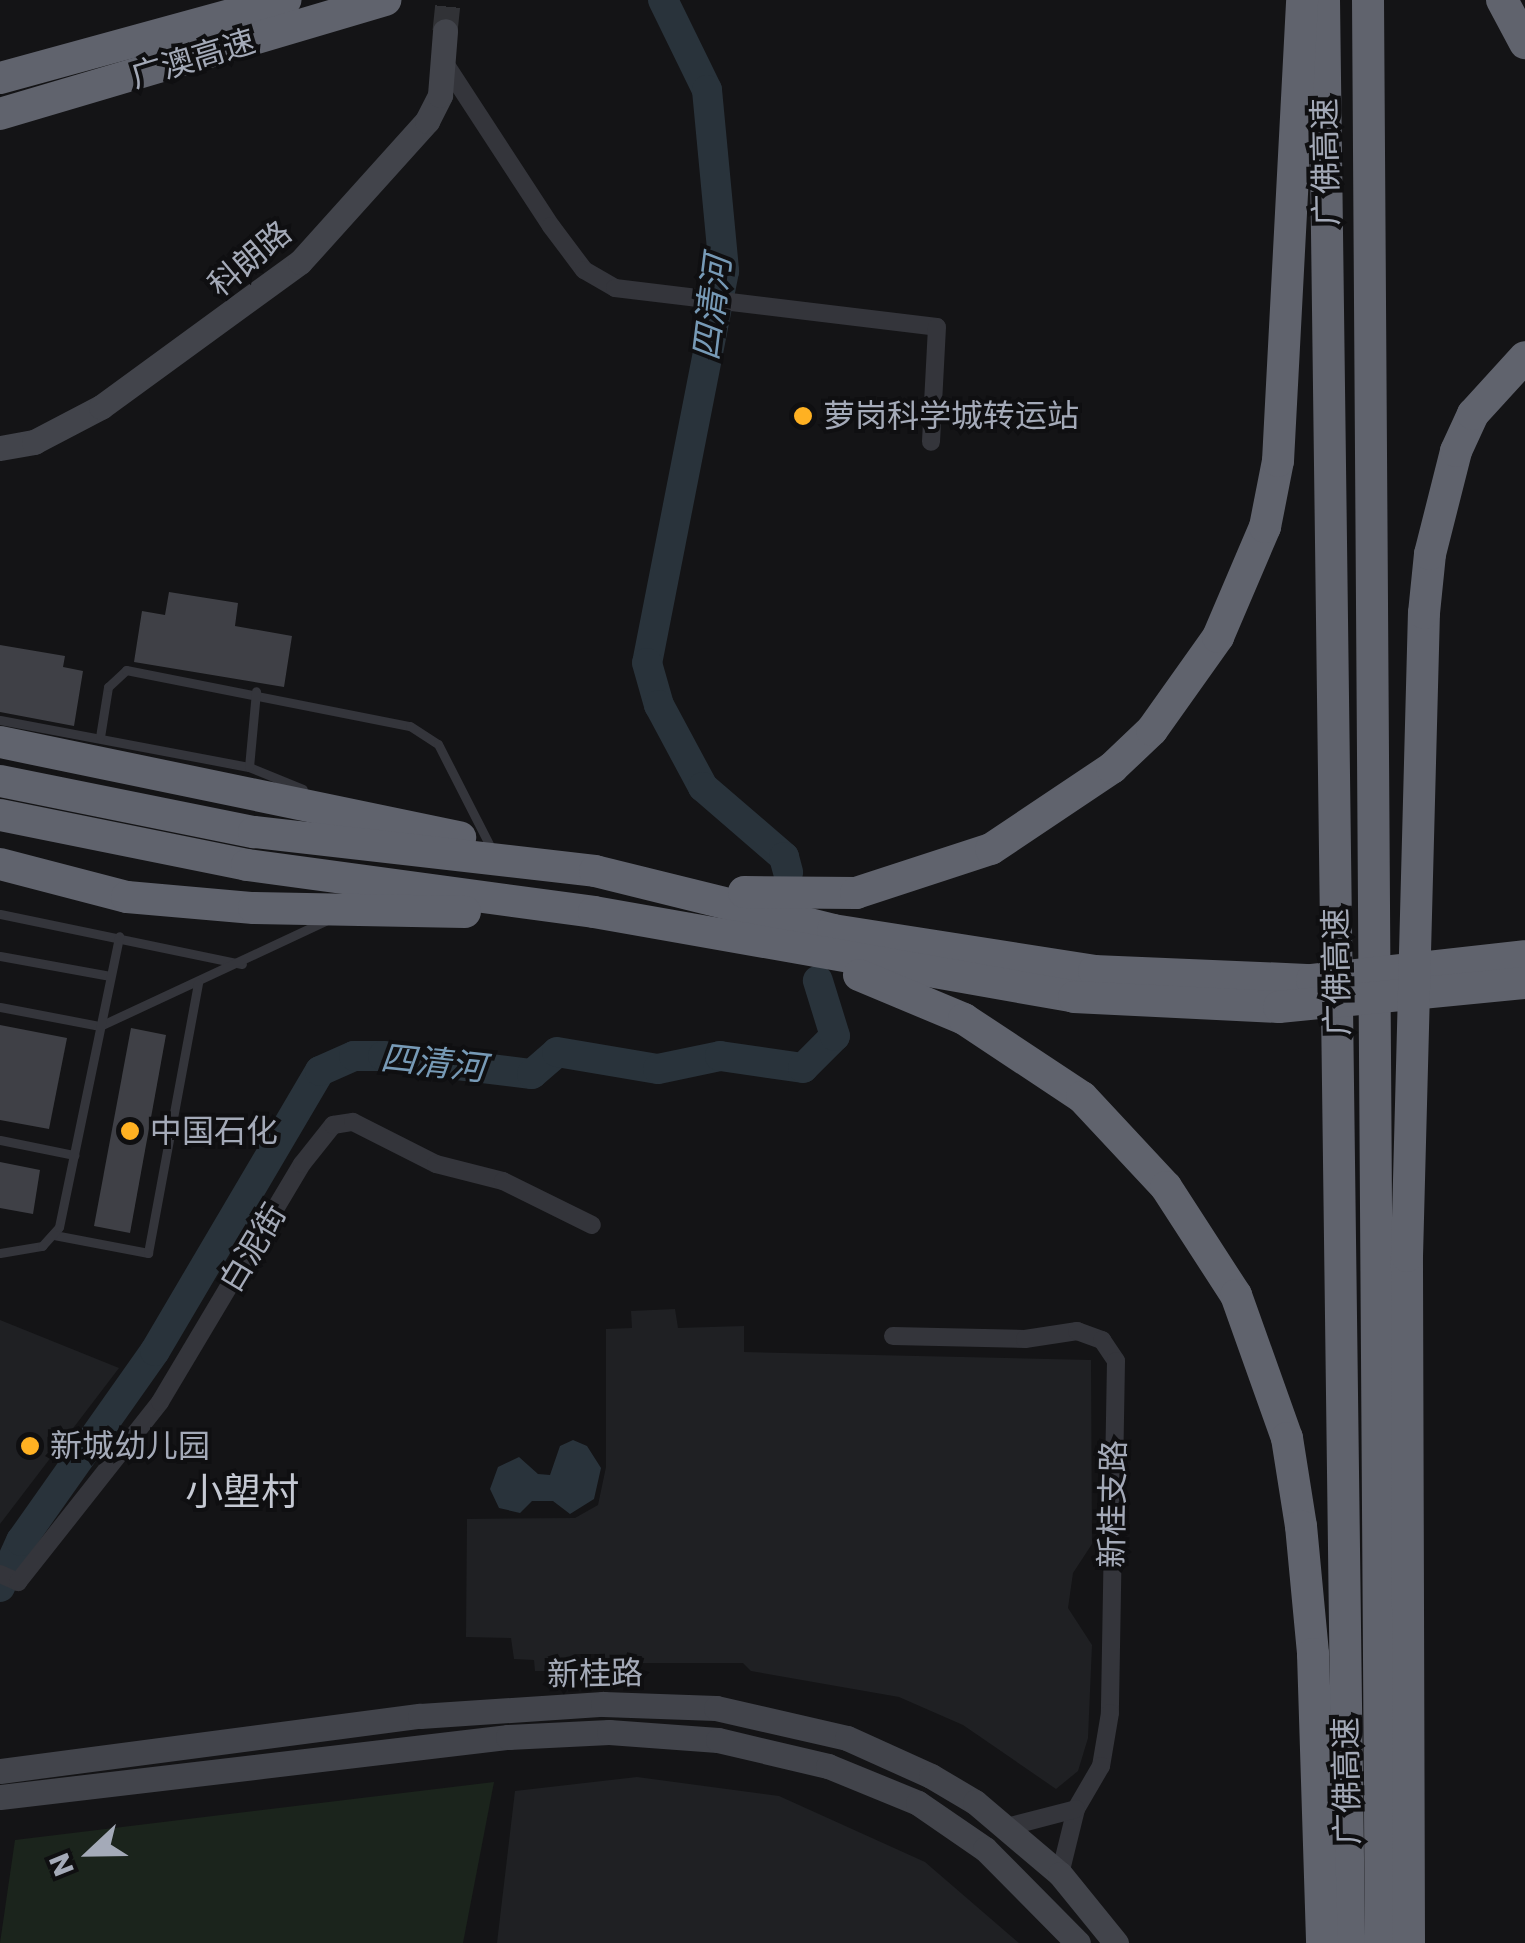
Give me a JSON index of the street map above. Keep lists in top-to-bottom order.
{
  "streets": {
    "highway": ["广澳高速", "广佛高速"],
    "street": [
      "科朗路",
      "白泥街",
      "新桂支路",
      "新桂路"
    ]
  },
  "crossings": [
    ["新桂支路", "新桂路"]
  ],
  "districts": ["小塱村"],
  "water": ["四清河"],
  "places": ["萝岗科学城转运站", "中国石化", "新城幼儿园"],
  "north": "left"
}
